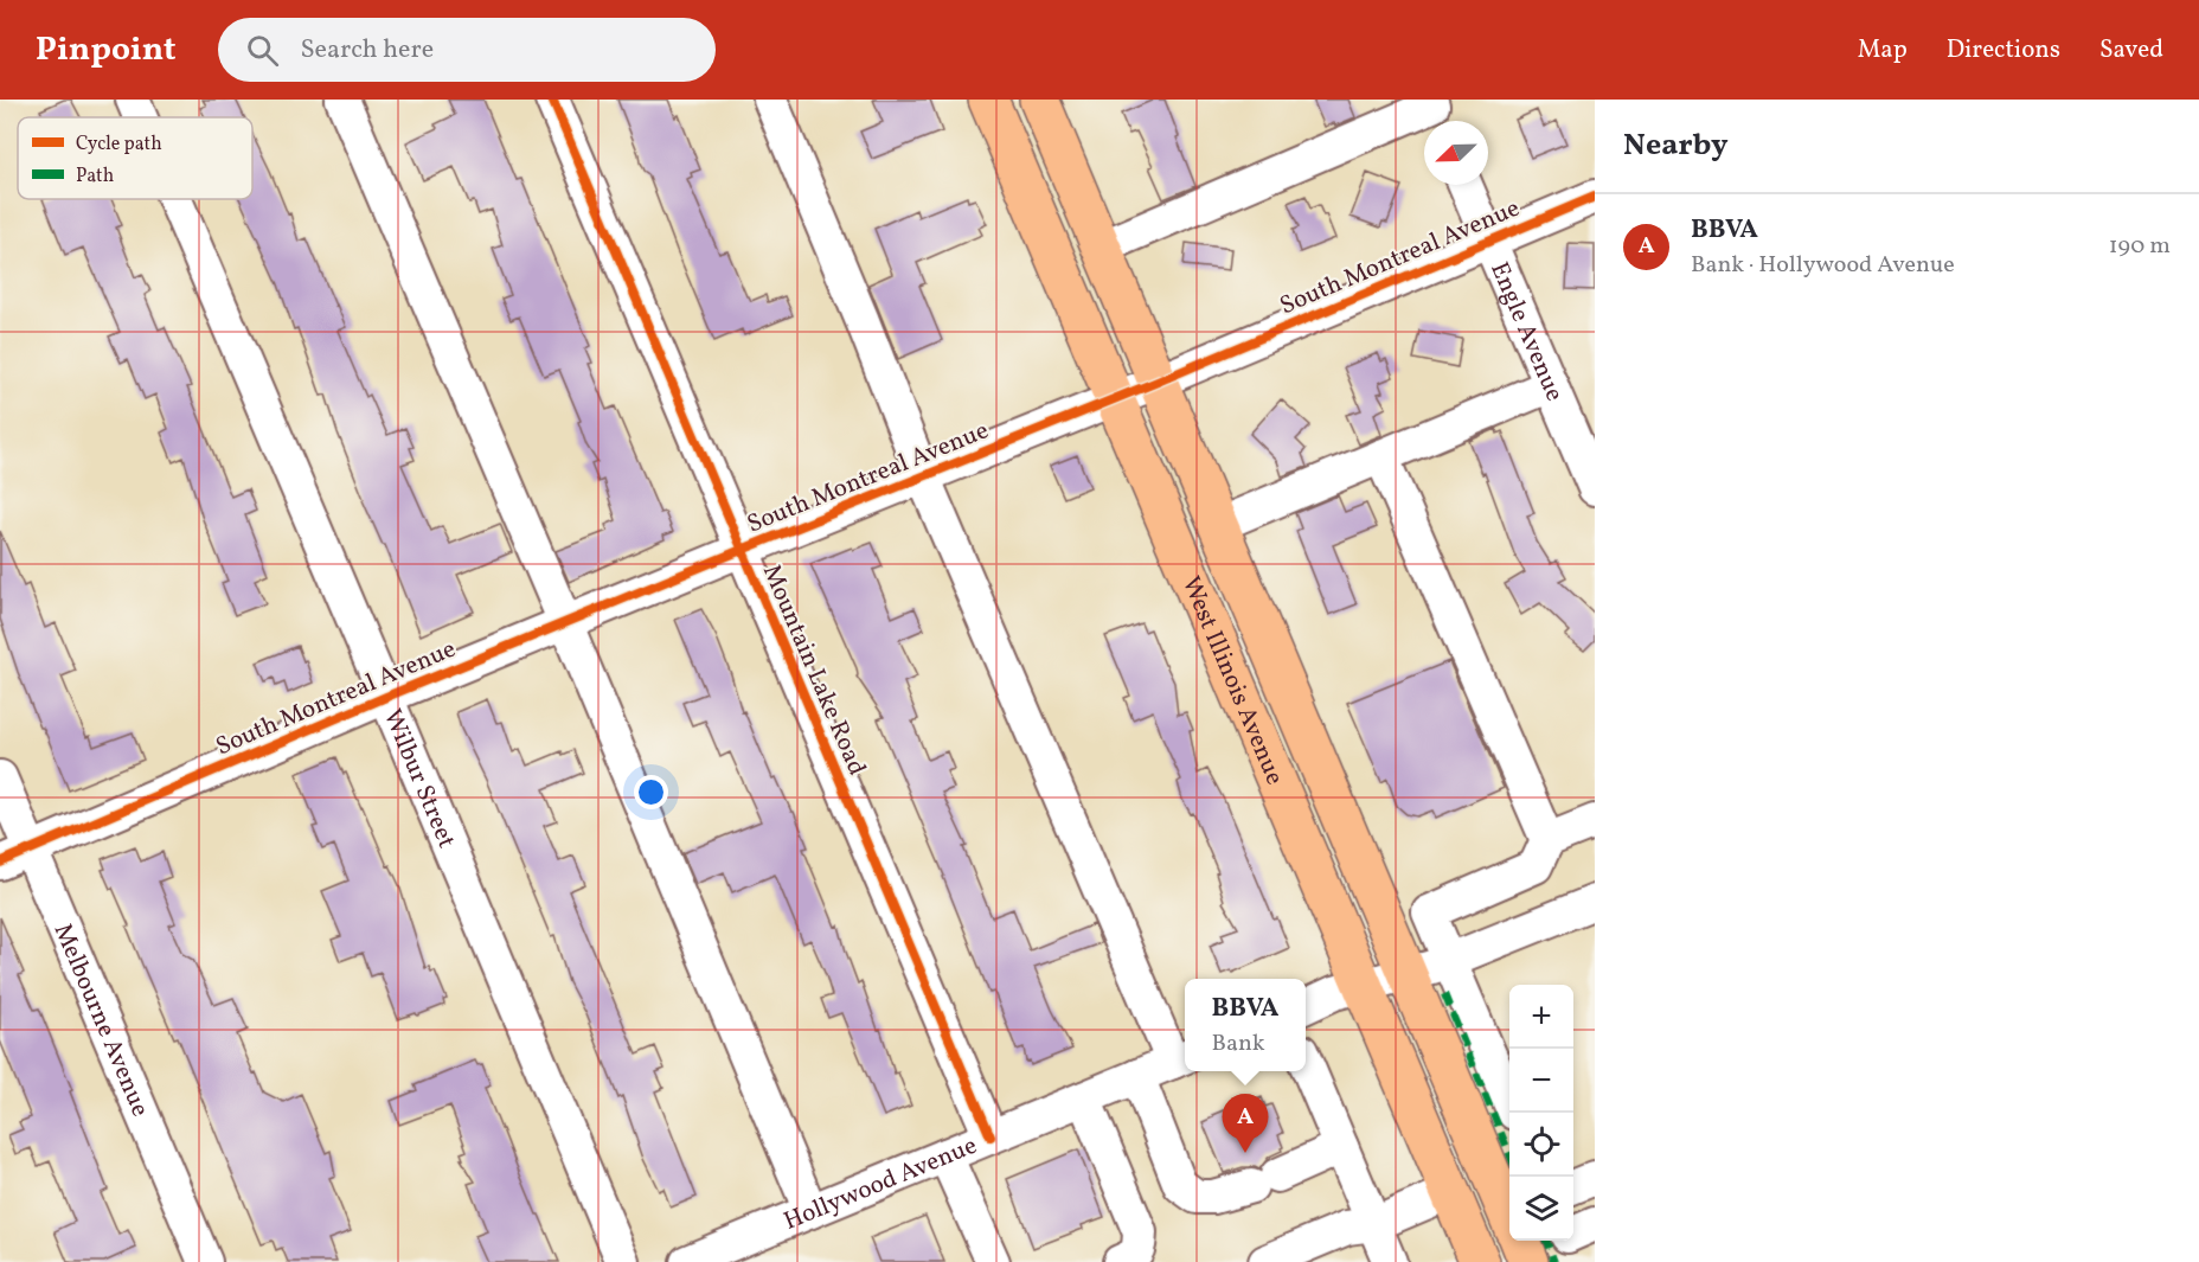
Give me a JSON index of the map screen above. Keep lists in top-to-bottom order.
{
  "streets": {
    "main road": ["West Illinois Avenue"],
    "street": [
      "South Montreal Avenue",
      "Engle Avenue",
      "Mountain Lake Road",
      "Wilbur Street",
      "Melbourne Avenue",
      "Hollywood Avenue"
    ]
  },
  "crossings": [
    ["South Montreal Avenue", "Engle Avenue"],
    ["South Montreal Avenue", "Mountain Lake Road"],
    ["South Montreal Avenue", "West Illinois Avenue"],
    ["South Montreal Avenue", "Wilbur Street"],
    ["South Montreal Avenue", "Melbourne Avenue"],
    ["Mountain Lake Road", "Hollywood Avenue"]
  ],
  "legend": ["Cycle path", "Path"],
  "north": "bottom left",
  "page": {
    "header": "Pinpoint",
    "search": "Search here",
    "nav": ["Map", "Directions", "Saved"],
    "heading": "Nearby",
    "list": [
      {
        "mark": "A",
        "name": "BBVA",
        "note": "Bank · Hollywood Avenue",
        "value": "190 m"
      }
    ],
    "popup": ["BBVA", "Bank"],
    "map_buttons": ["+", "−"],
    "pins": "A"
  }
}
